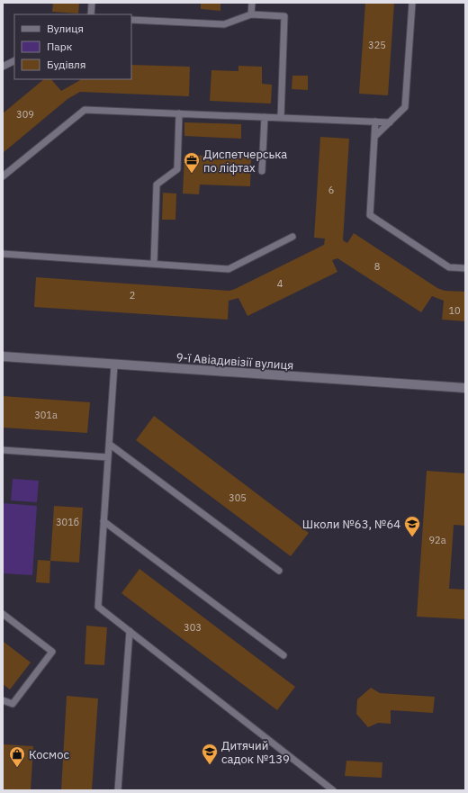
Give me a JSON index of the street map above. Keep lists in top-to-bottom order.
{
  "streets": {
    "street": ["9-ї Авіадивізії вулиця"]
  },
  "places": {
    "office": ["Диспетчерська по ліфтах"],
    "school or university": ["Школи №63, №64", "Дитячий садок №139"],
    "shop": ["Космос"]
  },
  "house_numbers": [
    "325",
    "309",
    "6",
    "8",
    "4",
    "2",
    "10",
    "301а",
    "305",
    "301б",
    "92а",
    "303"
  ],
  "legend": ["Вулиця", "Парк", "Будівля"]
}
